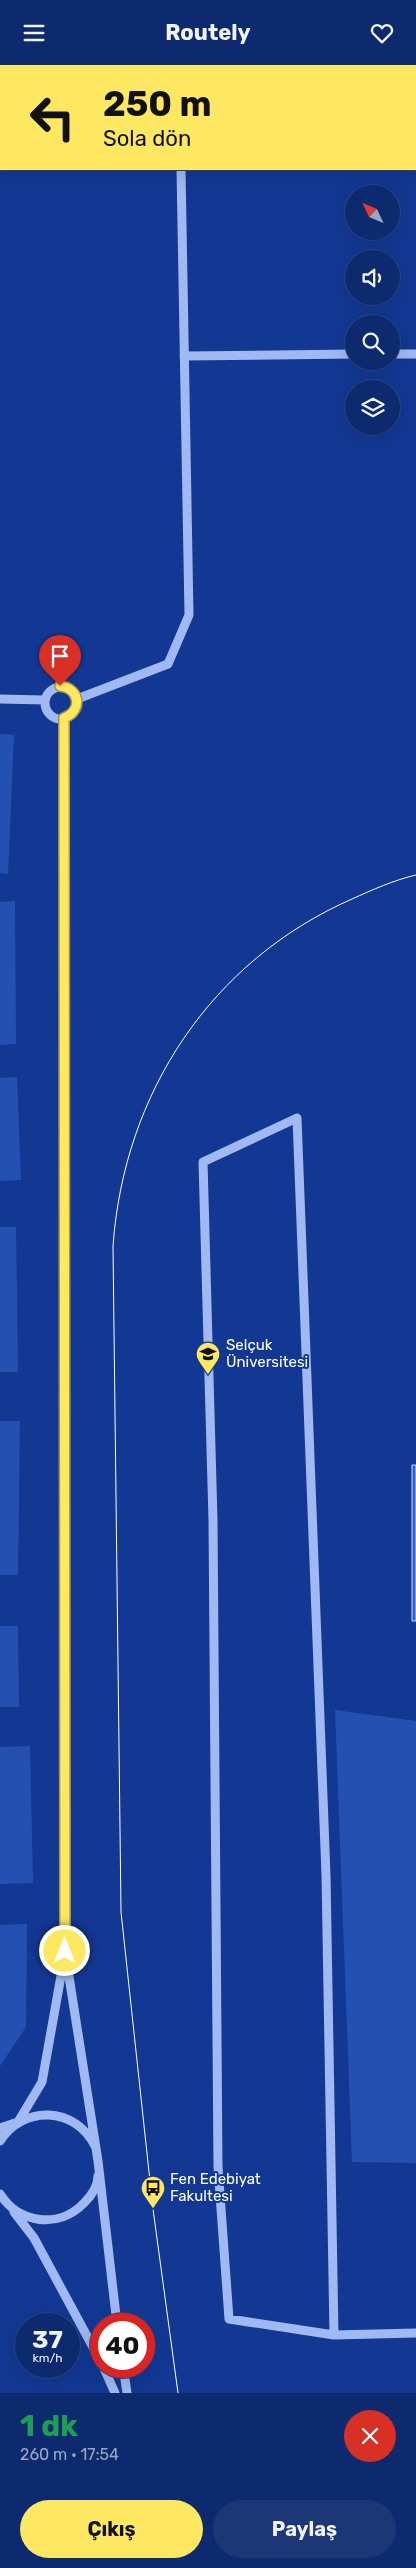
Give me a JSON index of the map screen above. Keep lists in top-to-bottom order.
{
  "places": {
    "school or university": ["Selçuk Üniversitesi"],
    "bus stop": ["Fen Edebiyat Fakultesi"]
  },
  "north": "top left",
  "page": {
    "header": "Routely",
    "turn": ["250 m", "Sola dön"],
    "speed": "37 km/h",
    "limit": "40",
    "heading": ["1 dk", "260 m · 17:54"],
    "buttons": ["Çıkış", "Paylaş"]
  }
}
